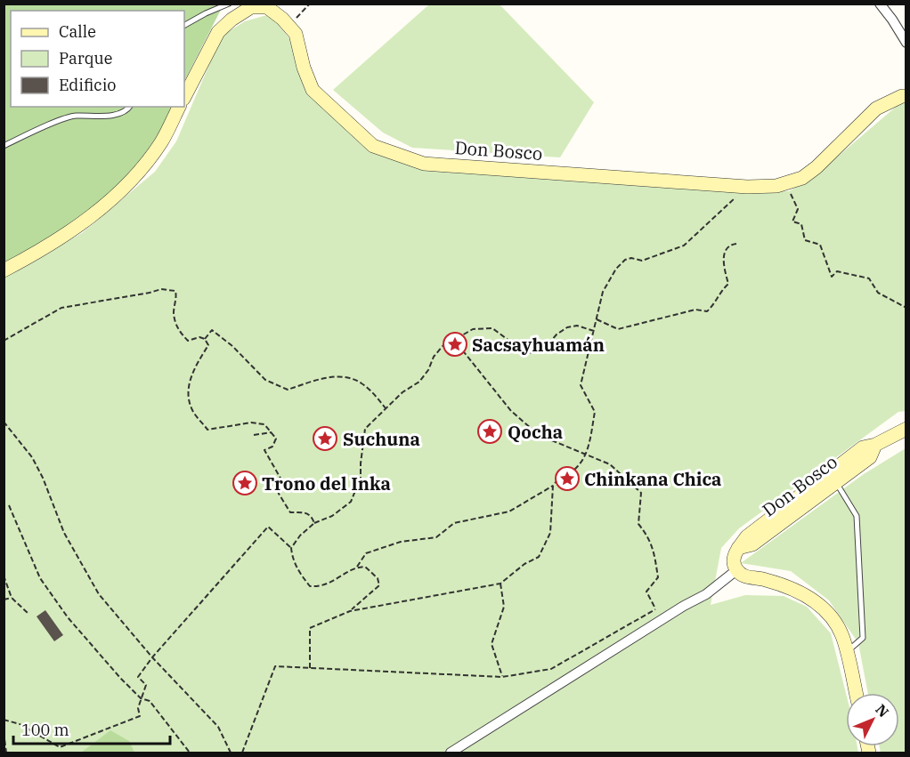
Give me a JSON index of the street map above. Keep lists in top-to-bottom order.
{
  "streets": {
    "street": ["Don Bosco"]
  },
  "places": {
    "place": [
      "Sacsayhuamán",
      "Qocha",
      "Suchuna",
      "Chinkana Chica",
      "Trono del Inka"
    ]
  },
  "legend": ["Calle", "Parque", "Edificio"],
  "scale_bar": "100 m",
  "north": "top right"
}
